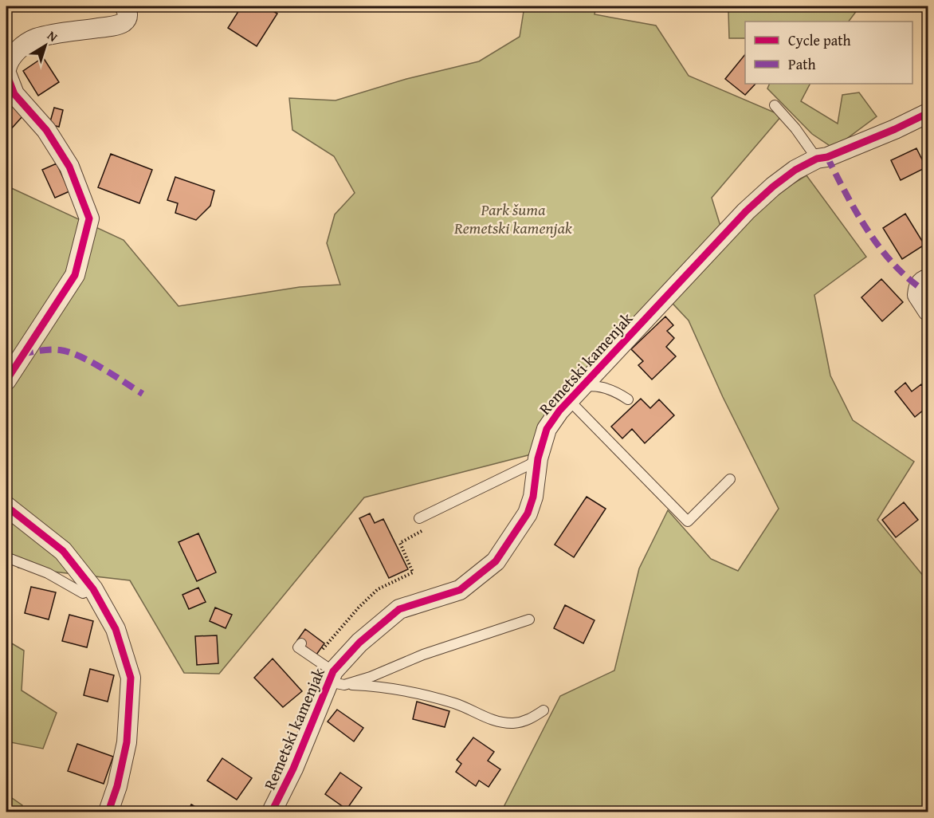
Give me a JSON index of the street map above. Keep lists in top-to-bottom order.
{
  "streets": {
    "street": ["Remetski kamenjak"]
  },
  "parks": ["Park šuma Remetski kamenjak"],
  "legend": ["Cycle path", "Path"],
  "north": "top right"
}
